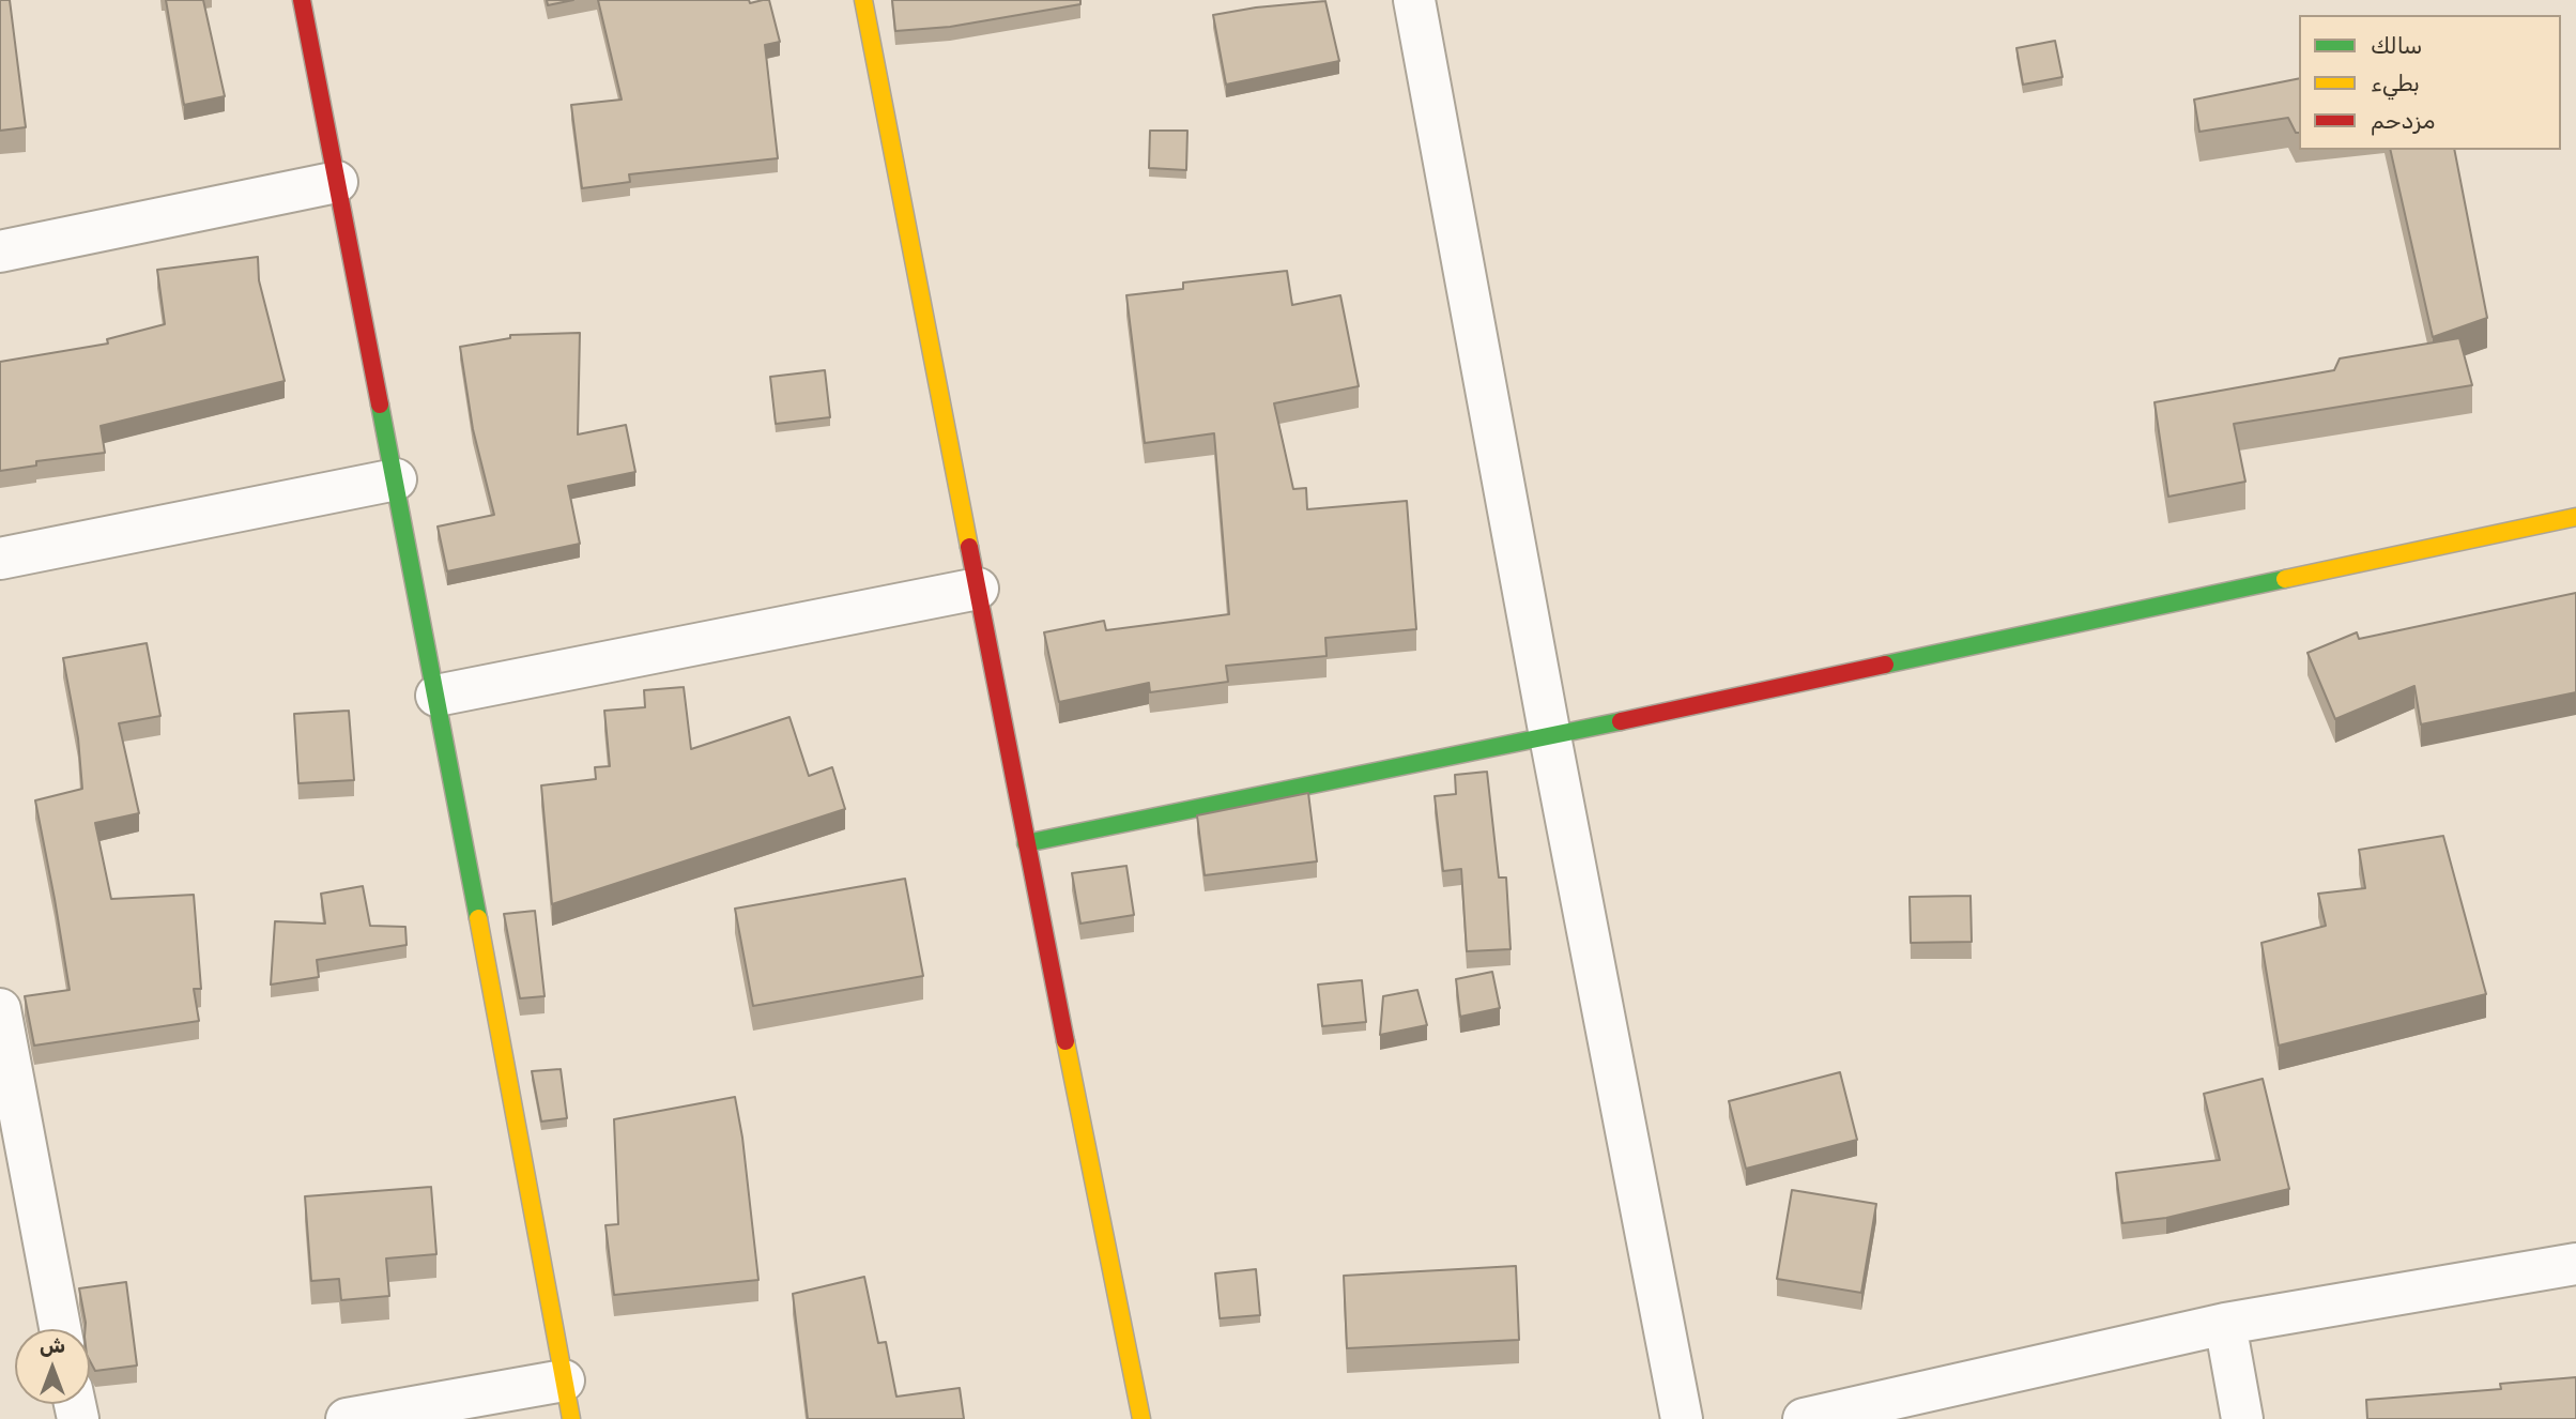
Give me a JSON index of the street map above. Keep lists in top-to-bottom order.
{
  "legend": ["سالك", "بطيء", "مزدحم"],
  "north": "top"
}
